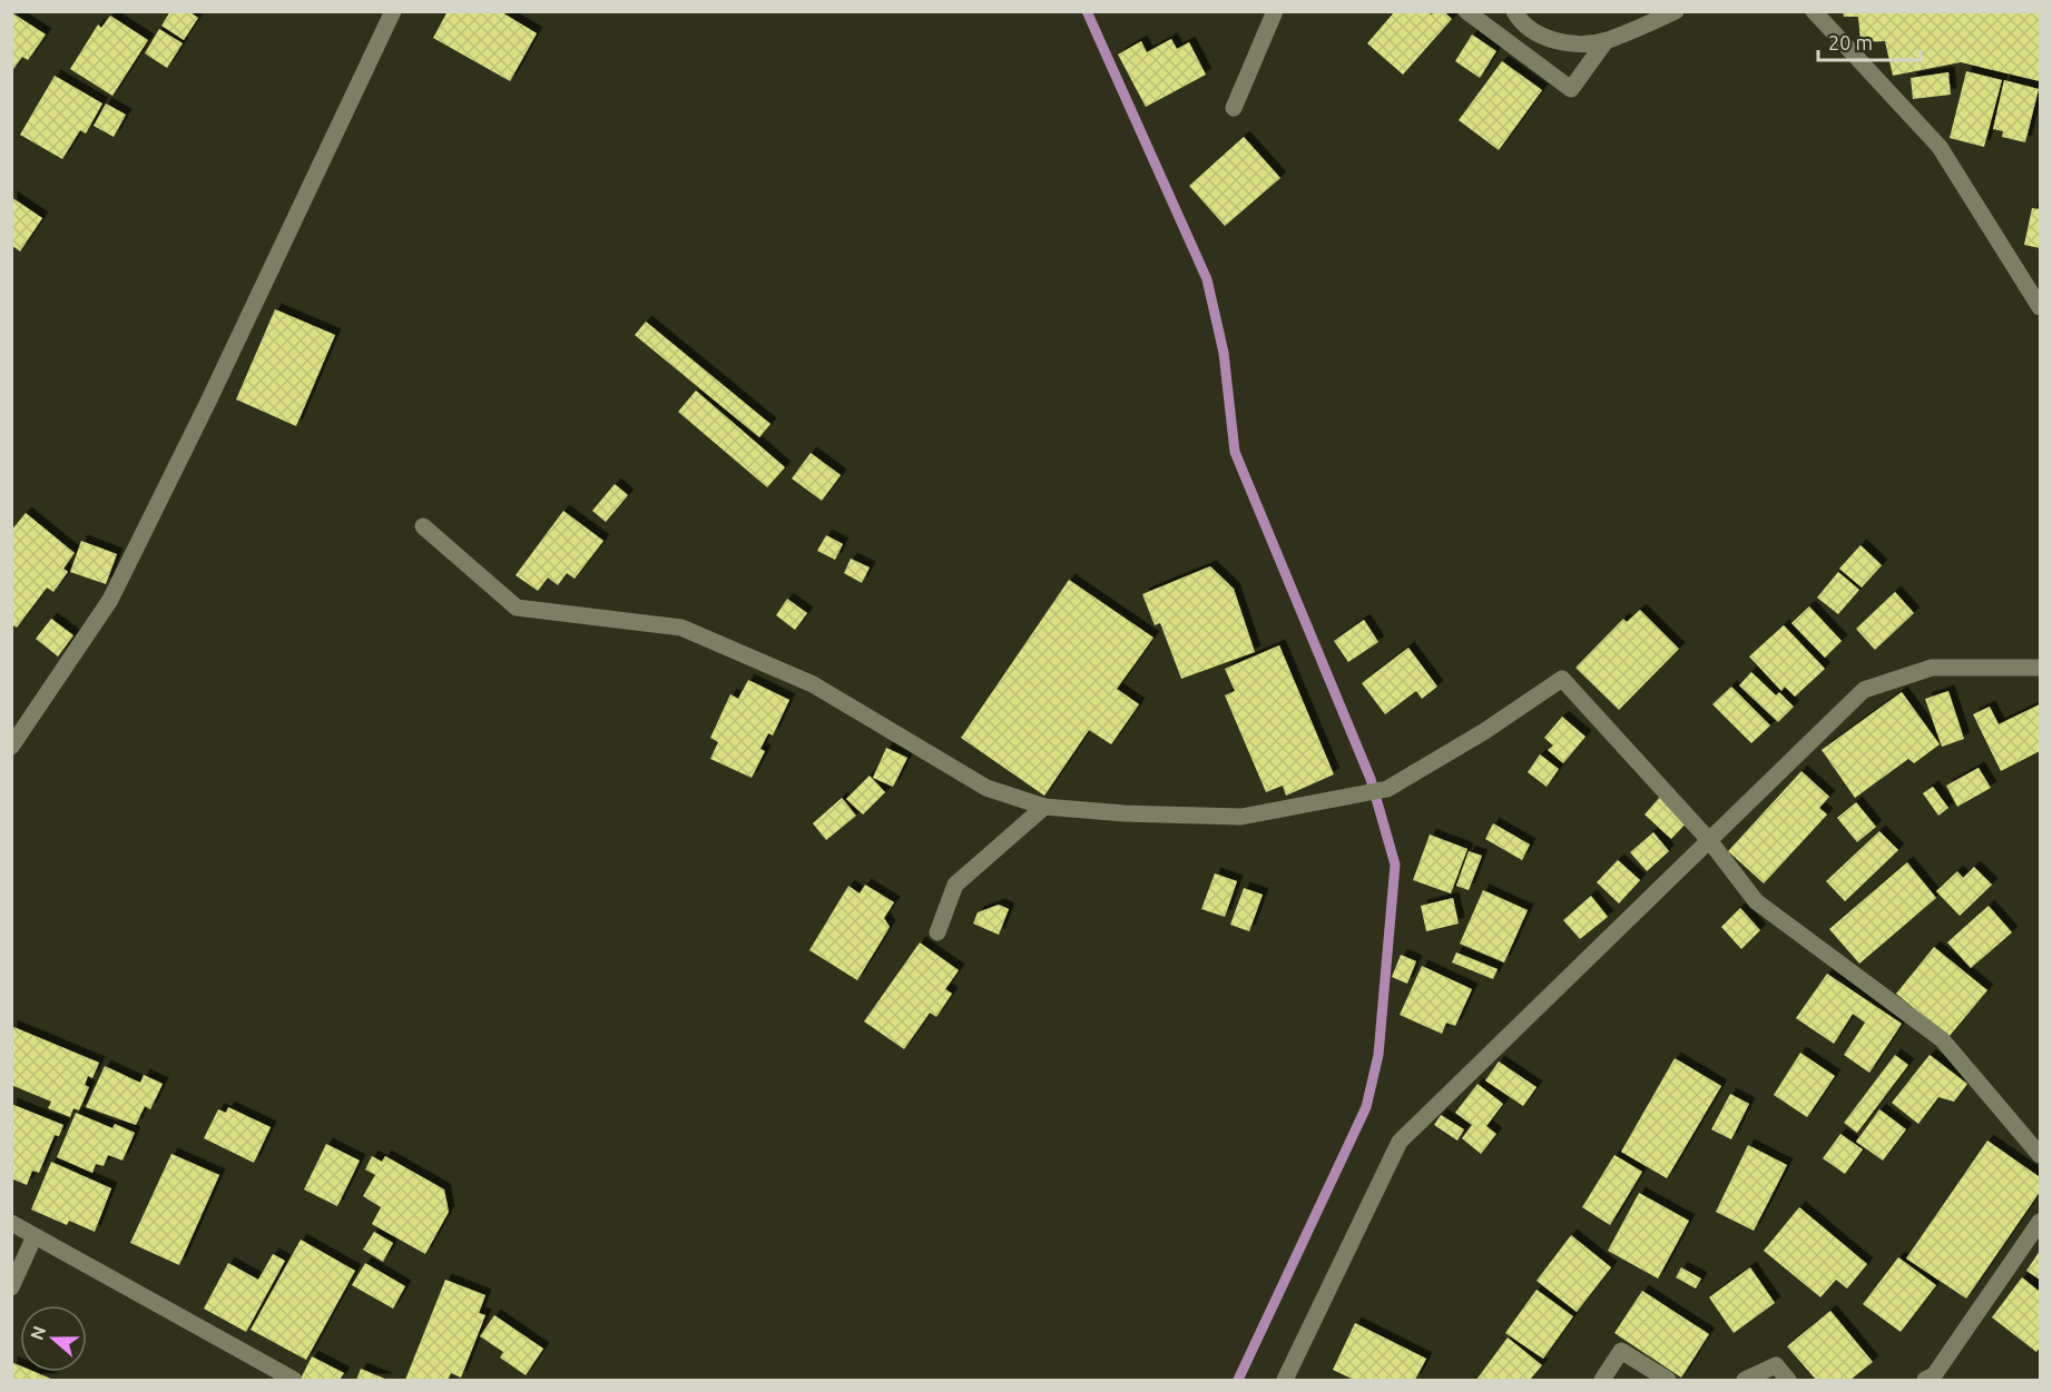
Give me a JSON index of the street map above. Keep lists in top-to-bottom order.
{
  "scale_bar": "20 m",
  "north": "left"
}
